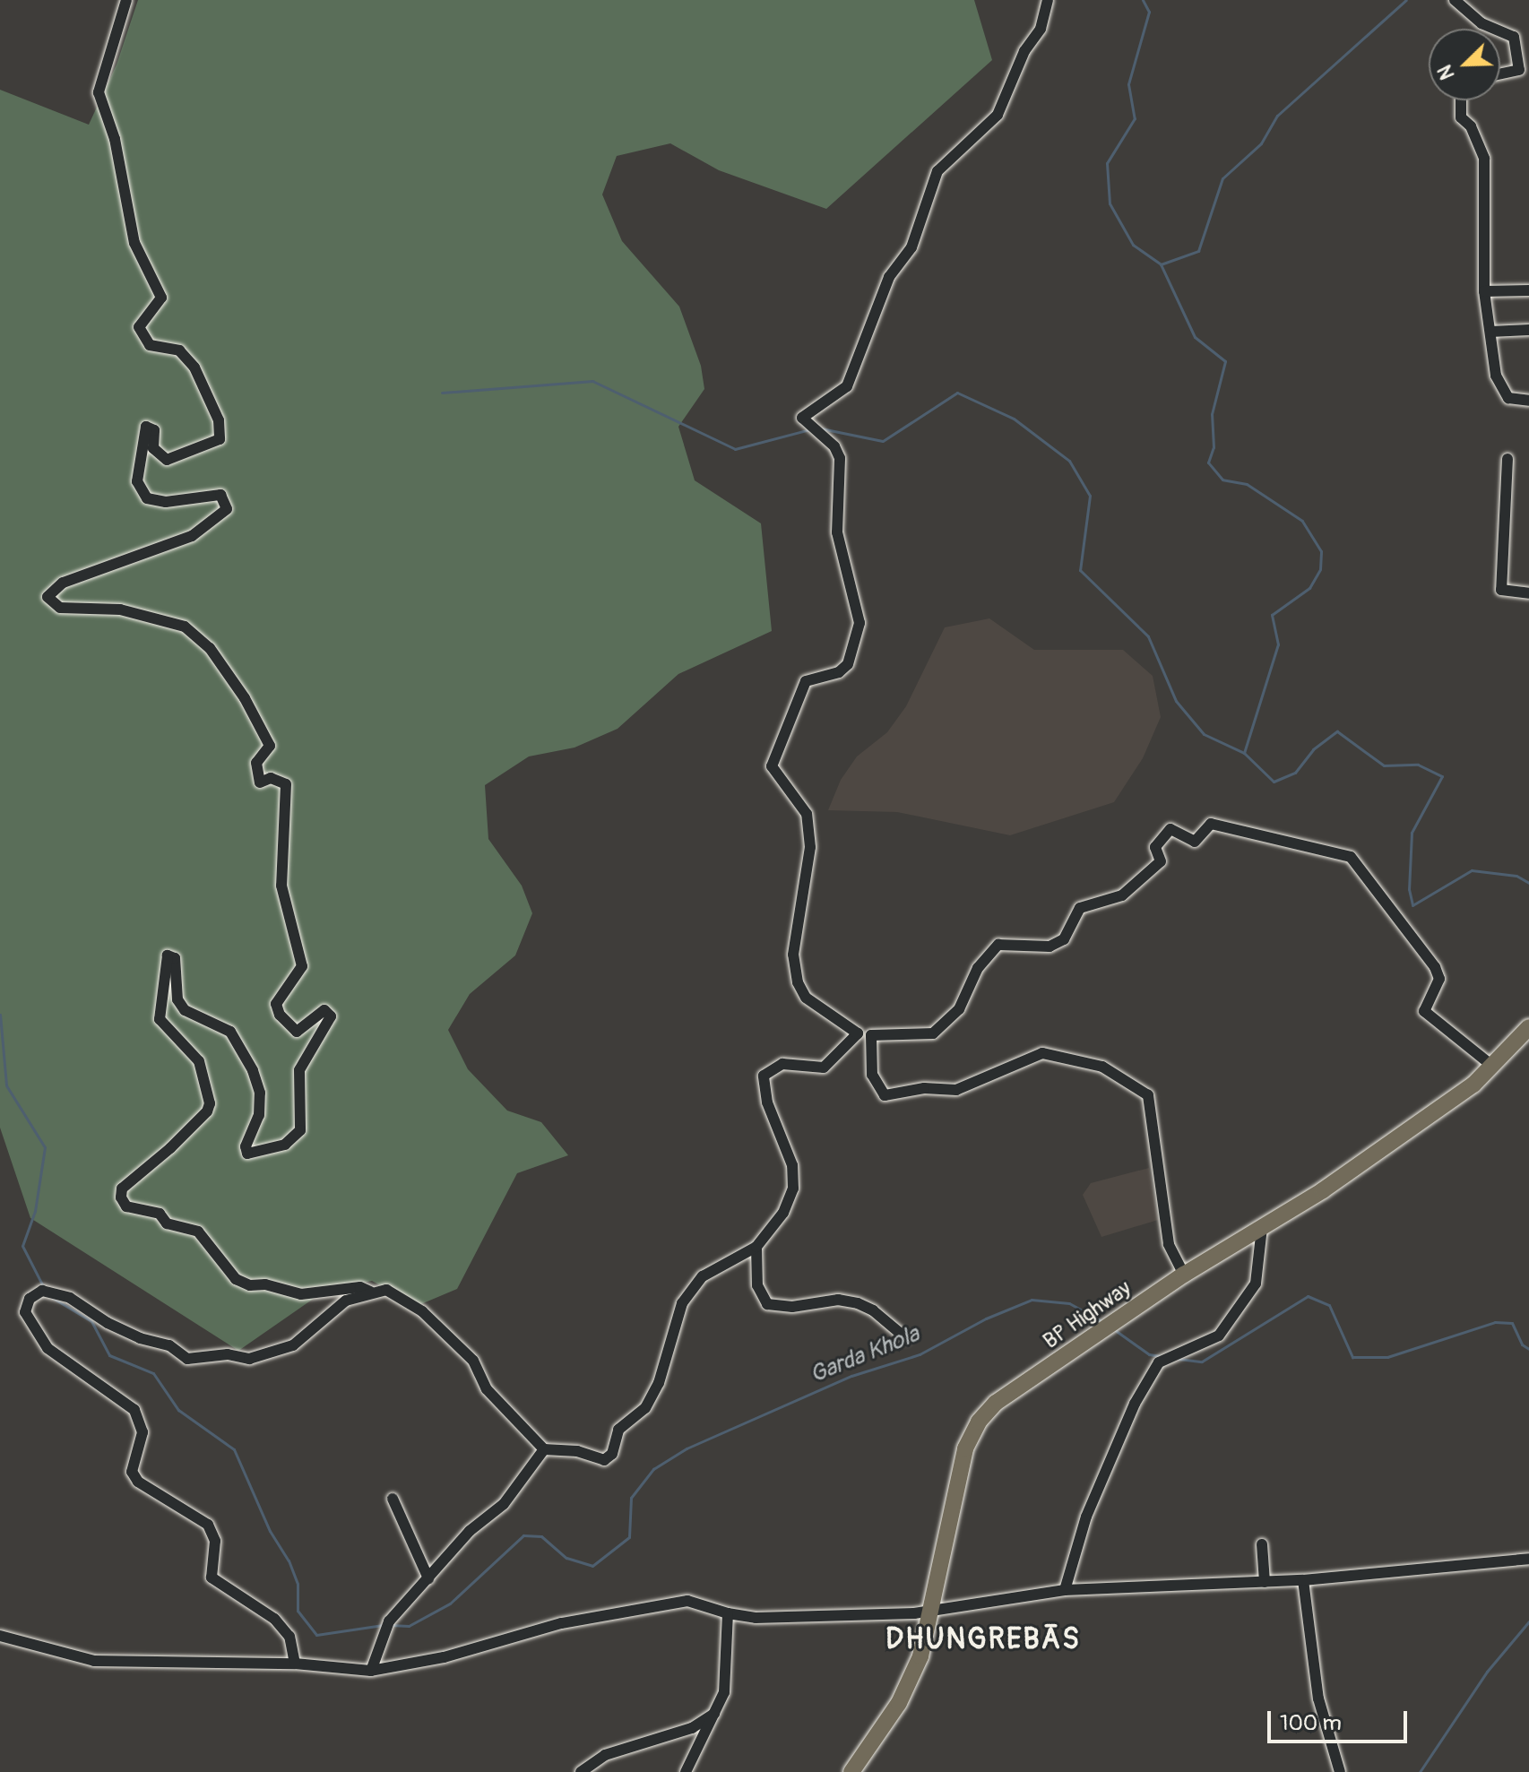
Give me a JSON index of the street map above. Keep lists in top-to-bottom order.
{
  "streets": {
    "highway": ["BP Highway"]
  },
  "districts": ["DHUNGREBĀS"],
  "water": ["Garda Khola"],
  "scale_bar": "100 m",
  "north": "bottom left"
}
